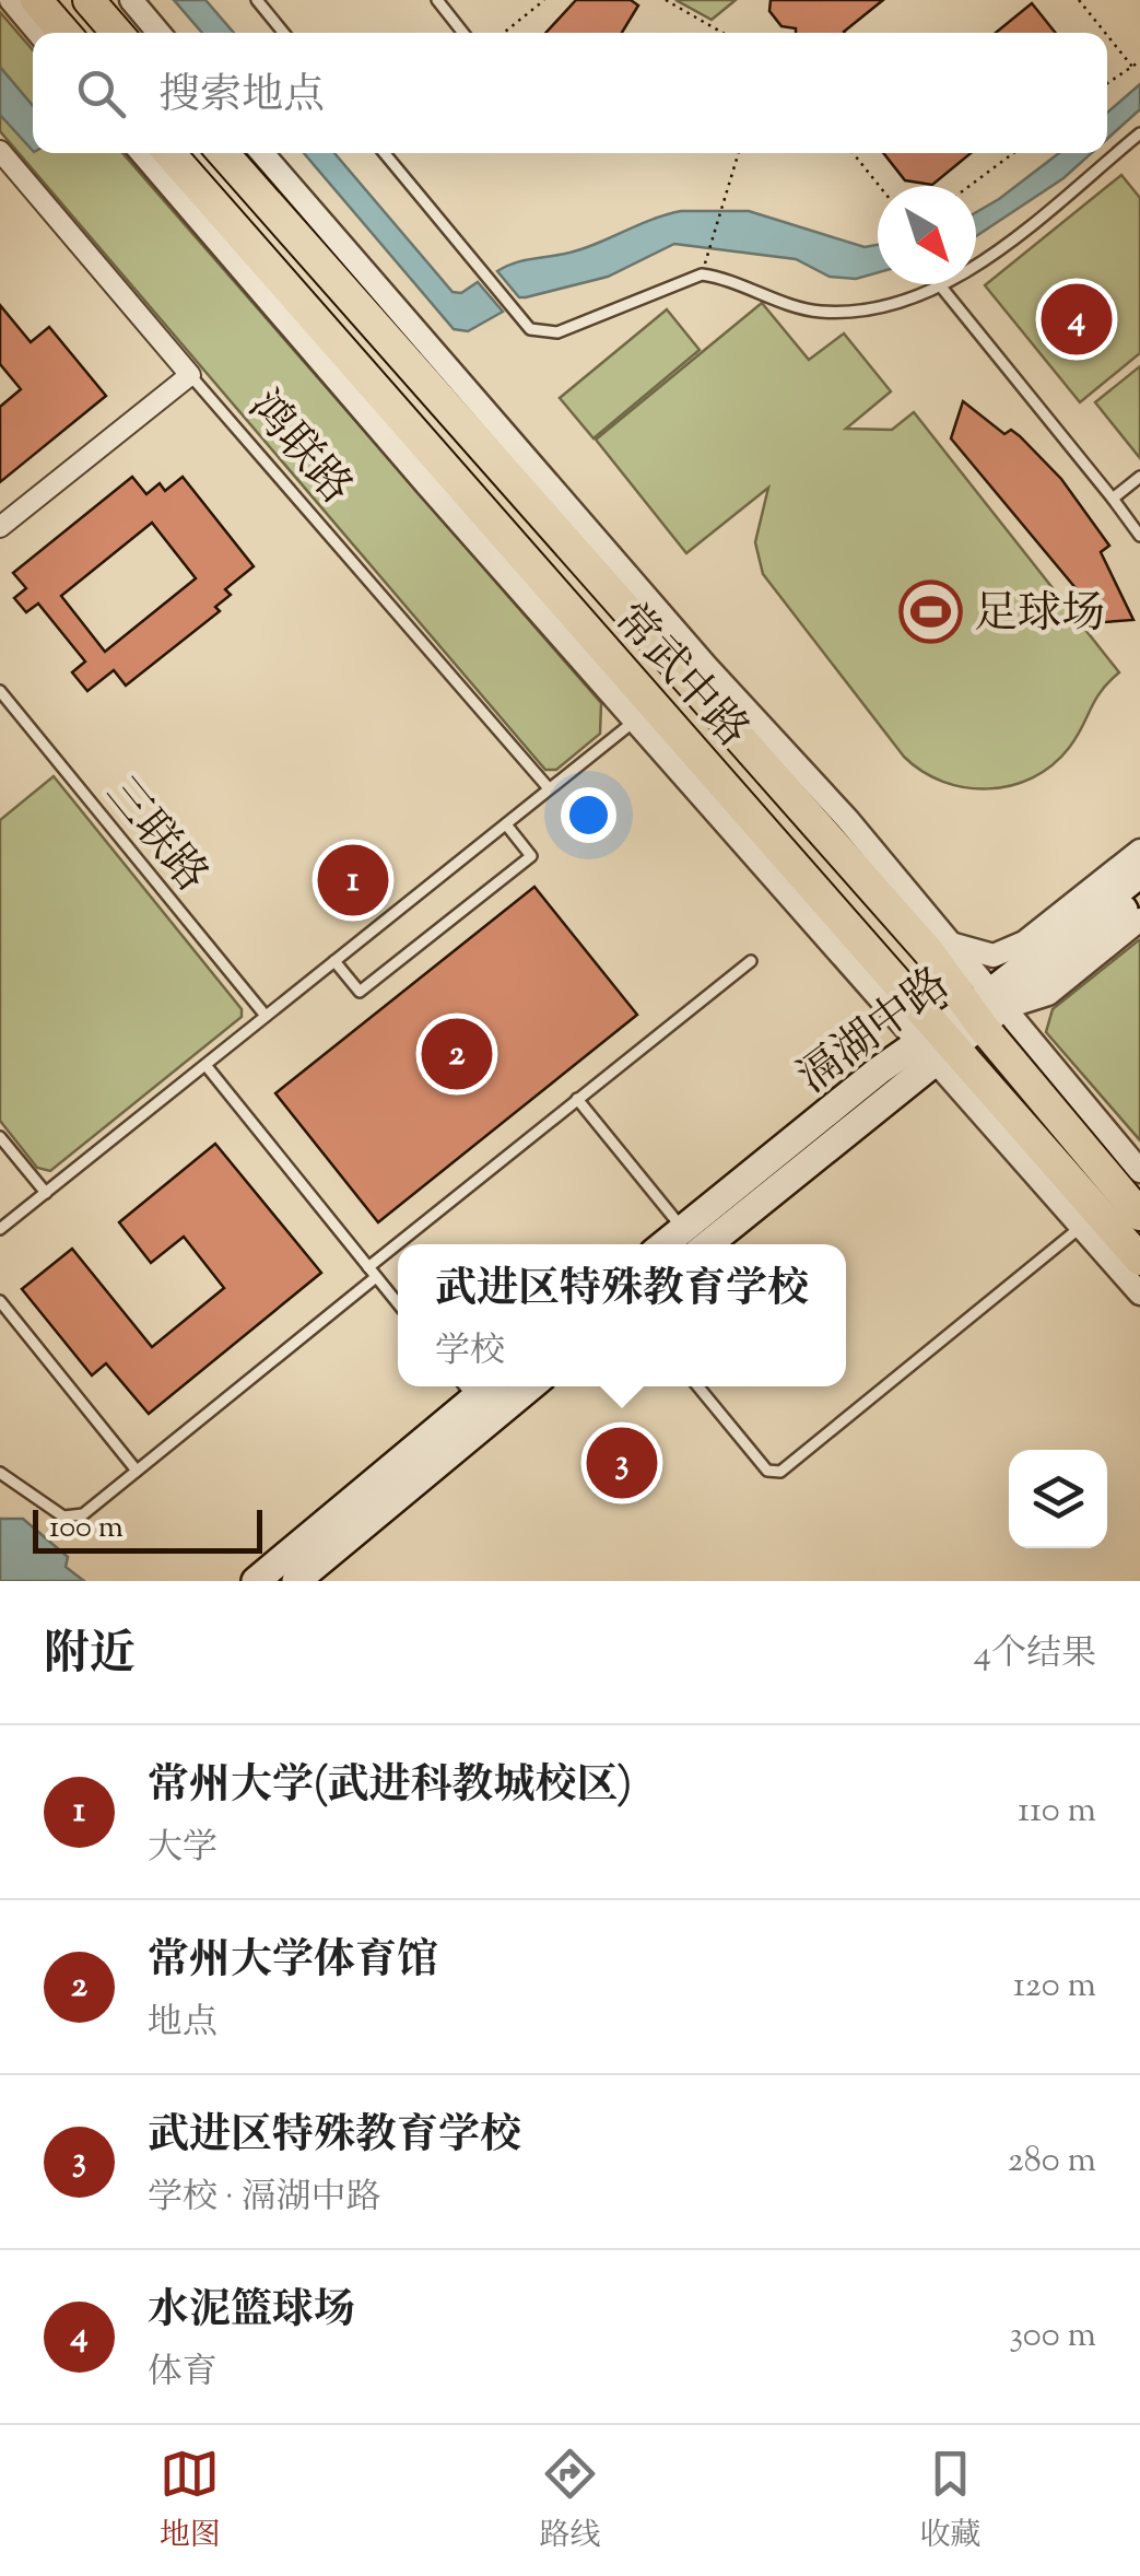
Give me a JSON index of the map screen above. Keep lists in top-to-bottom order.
{
  "streets": {
    "main road": ["常武中路", "滆湖中路"],
    "street": ["鸿联路"],
    "lane": ["三联路"]
  },
  "crossings": [
    ["常武中路", "滆湖中路"]
  ],
  "places": {
    "sports": ["足球场"]
  },
  "scale_bar": "100 m",
  "north": "bottom right",
  "page": {
    "search": "搜索地点",
    "pins": [
      "4",
      "1",
      "2",
      "3"
    ],
    "popup": ["武进区特殊教育学校", "学校"],
    "scale": "100 m",
    "heading": ["附近", "4个结果"],
    "list": [
      {
        "mark": "1",
        "name": "常州大学(武进科教城校区)",
        "note": "大学",
        "value": "110 m"
      },
      {
        "mark": "2",
        "name": "常州大学体育馆",
        "note": "地点",
        "value": "120 m"
      },
      {
        "mark": "3",
        "name": "武进区特殊教育学校",
        "note": "学校 · 滆湖中路",
        "value": "280 m"
      },
      {
        "mark": "4",
        "name": "水泥篮球场",
        "note": "体育",
        "value": "300 m"
      }
    ],
    "nav": ["地图", "路线", "收藏"]
  }
}
